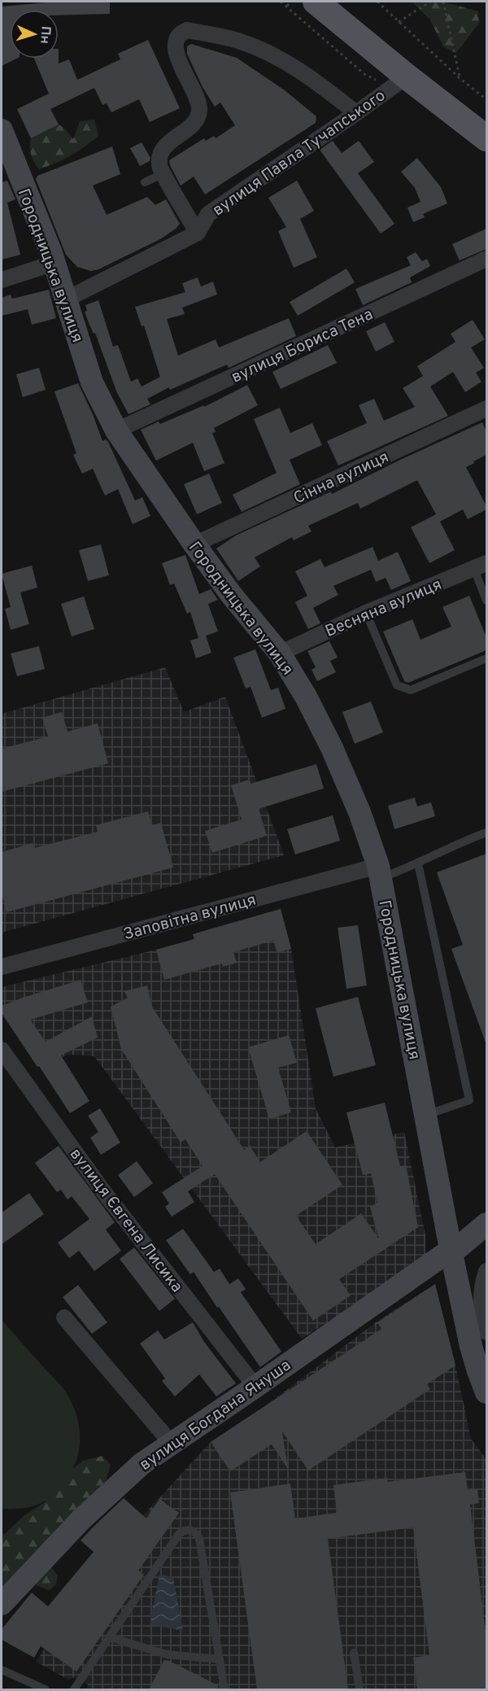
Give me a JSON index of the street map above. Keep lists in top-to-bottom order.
{
  "streets": {
    "street": [
      "вулиця Павла Тучапського",
      "Городницька вулиця",
      "вулиця Бориса Тена",
      "Сінна вулиця",
      "Весняна вулиця",
      "Заповітна вулиця",
      "вулиця Євгена Лисика",
      "вулиця Богдана Януша"
    ]
  },
  "crossings": [
    ["Городницька вулиця", "вулиця Бориса Тена"],
    ["Городницька вулиця", "Сінна вулиця"],
    ["Городницька вулиця", "Весняна вулиця"],
    ["Городницька вулиця", "Заповітна вулиця"],
    ["Городницька вулиця", "вулиця Богдана Януша"],
    ["вулиця Євгена Лисика", "вулиця Богдана Януша"]
  ],
  "north": "right"
}
